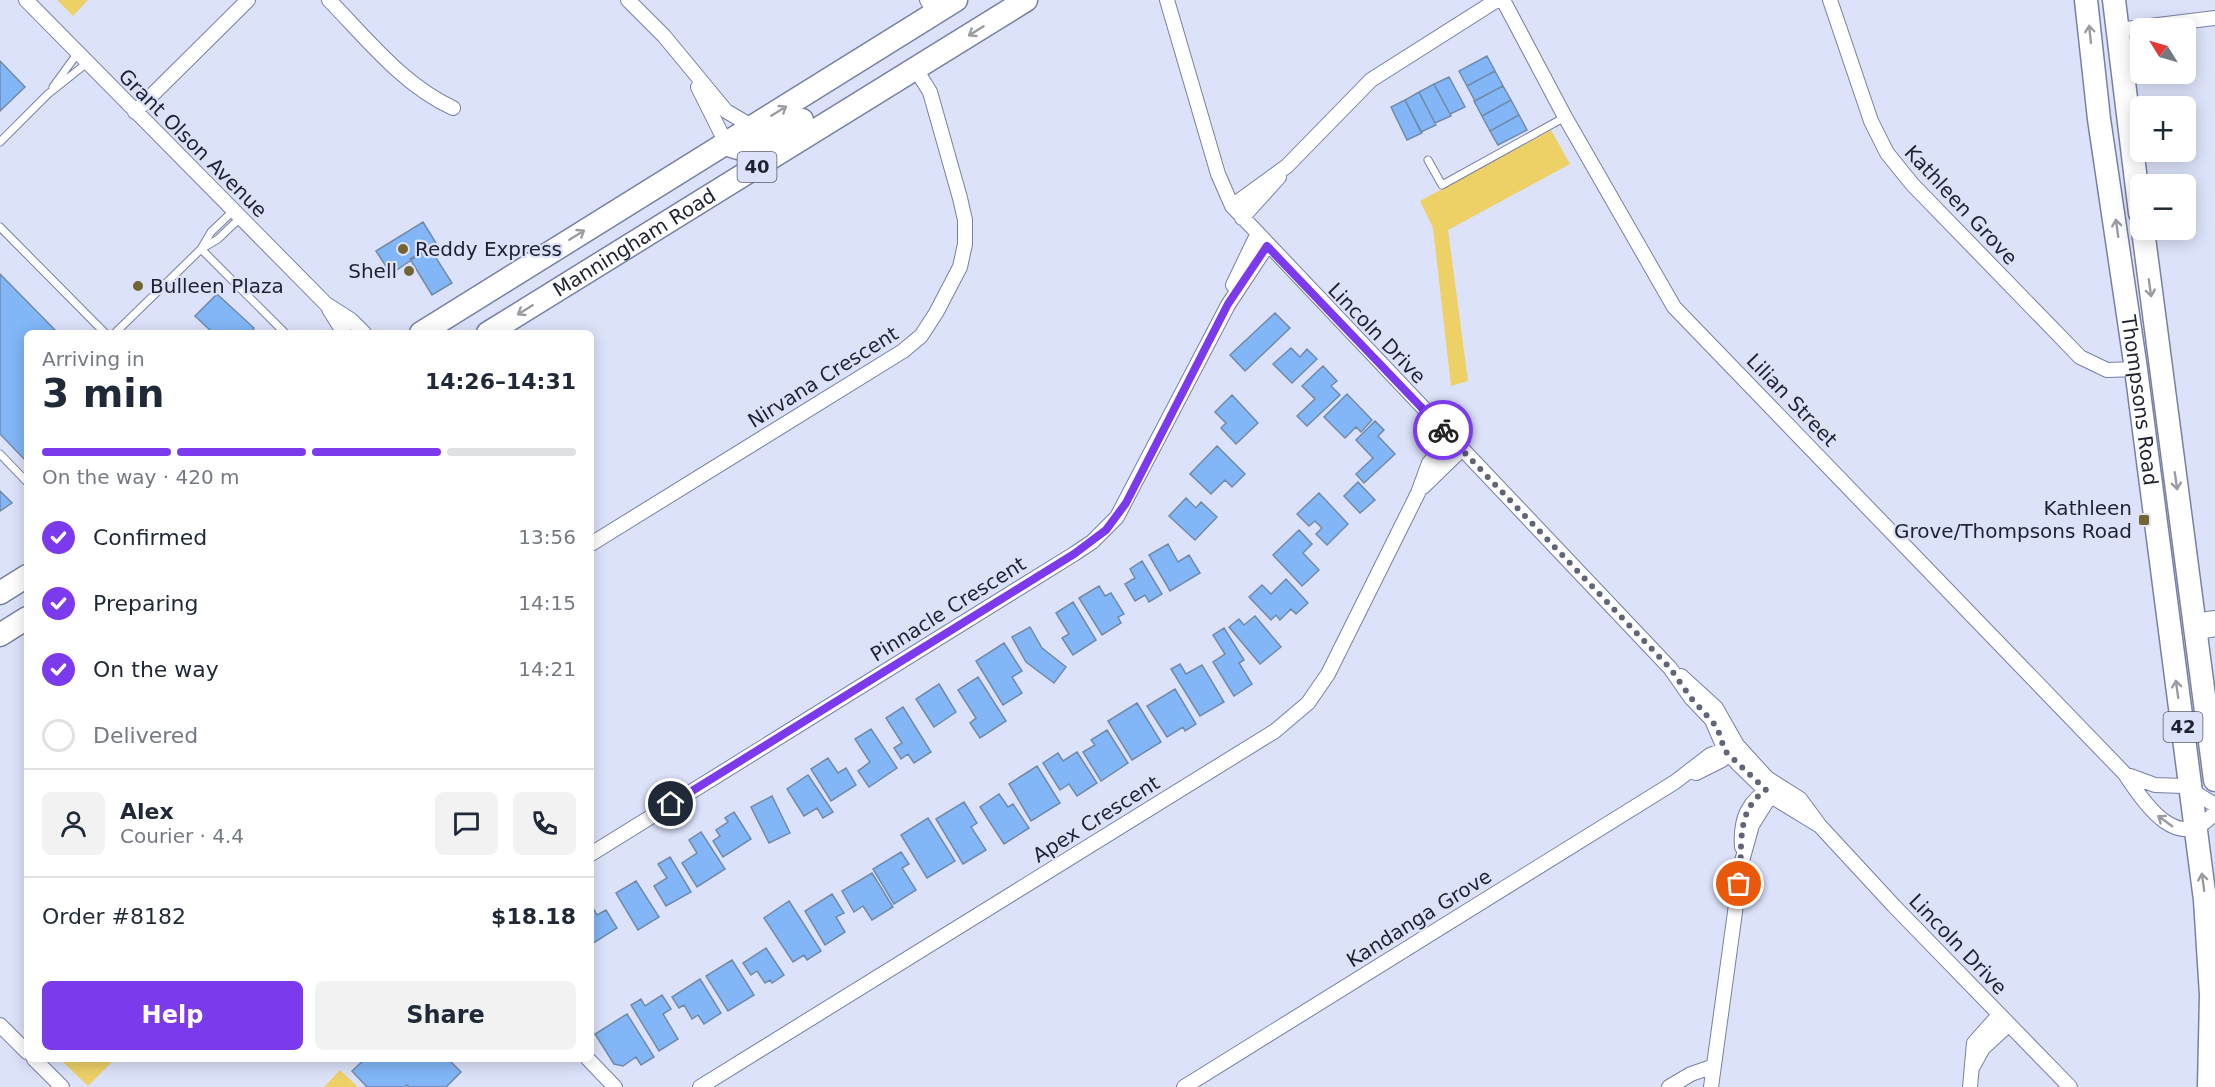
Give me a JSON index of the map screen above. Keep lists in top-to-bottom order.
{
  "streets": {
    "main road": [
      "40",
      "Manningham Road",
      "Thompsons Road",
      "42"
    ],
    "street": [
      "Grant Olson Avenue",
      "Kathleen Grove",
      "Lincoln Drive",
      "Nirvana Crescent",
      "Lilian Street",
      "Pinnacle Crescent",
      "Apex Crescent",
      "Kandanga Grove"
    ]
  },
  "crossings": [
    ["Kathleen Grove", "Thompsons Road"],
    ["Manningham Road", "Nirvana Crescent"],
    ["Lincoln Drive", "Pinnacle Crescent"],
    ["Lincoln Drive", "Apex Crescent"],
    ["Lincoln Drive", "Kandanga Grove"],
    ["Lilian Street", "Thompsons Road"]
  ],
  "places": {
    "other": ["Reddy Express", "Shell", "Bulleen Plaza"],
    "transit": ["Kathleen Grove/Thompsons Road"]
  },
  "north": "top left",
  "page": {
    "map_buttons": ["+", "−"],
    "heading": ["3 min", "Arriving in", "14:26–14:31"],
    "panel": [
      "Alex",
      "Courier · 4.4",
      "Order #8182",
      "$18.18"
    ],
    "bar": "On the way · 420 m",
    "list": [
      ["Confirmed", "13:56"],
      ["Preparing", "14:15"],
      ["On the way", "14:21"],
      "Delivered"
    ],
    "buttons": ["Help", "Share"]
  }
}
